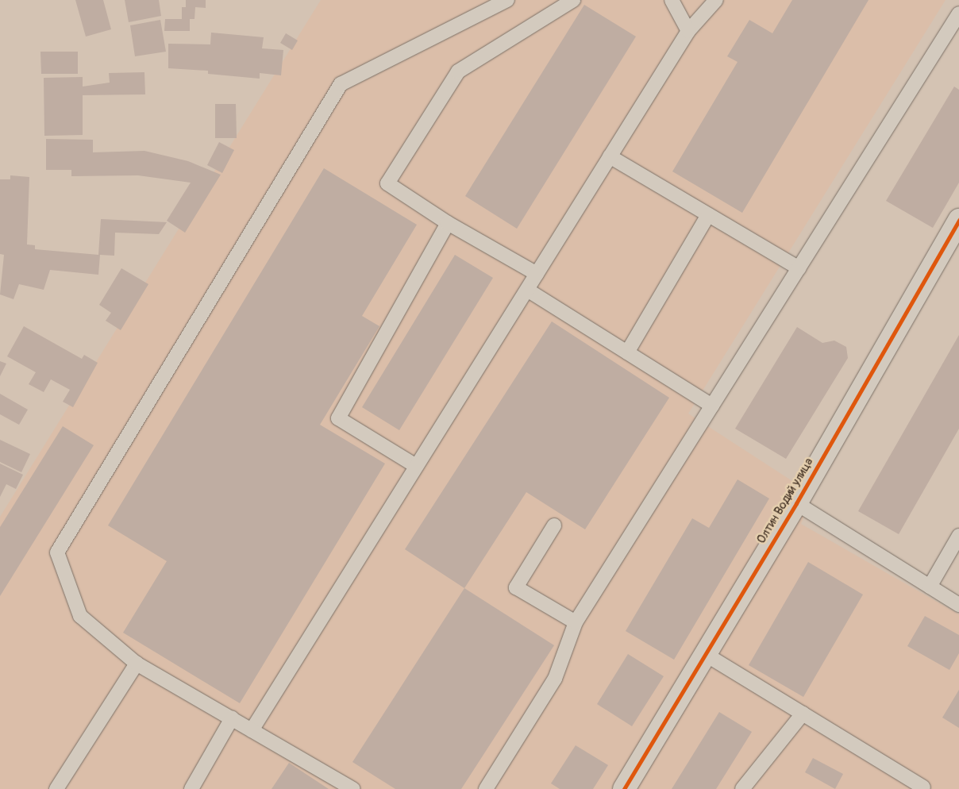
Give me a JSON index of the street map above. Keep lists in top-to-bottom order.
{
  "streets": {
    "street": ["Олтин Водий улица"]
  }
}
